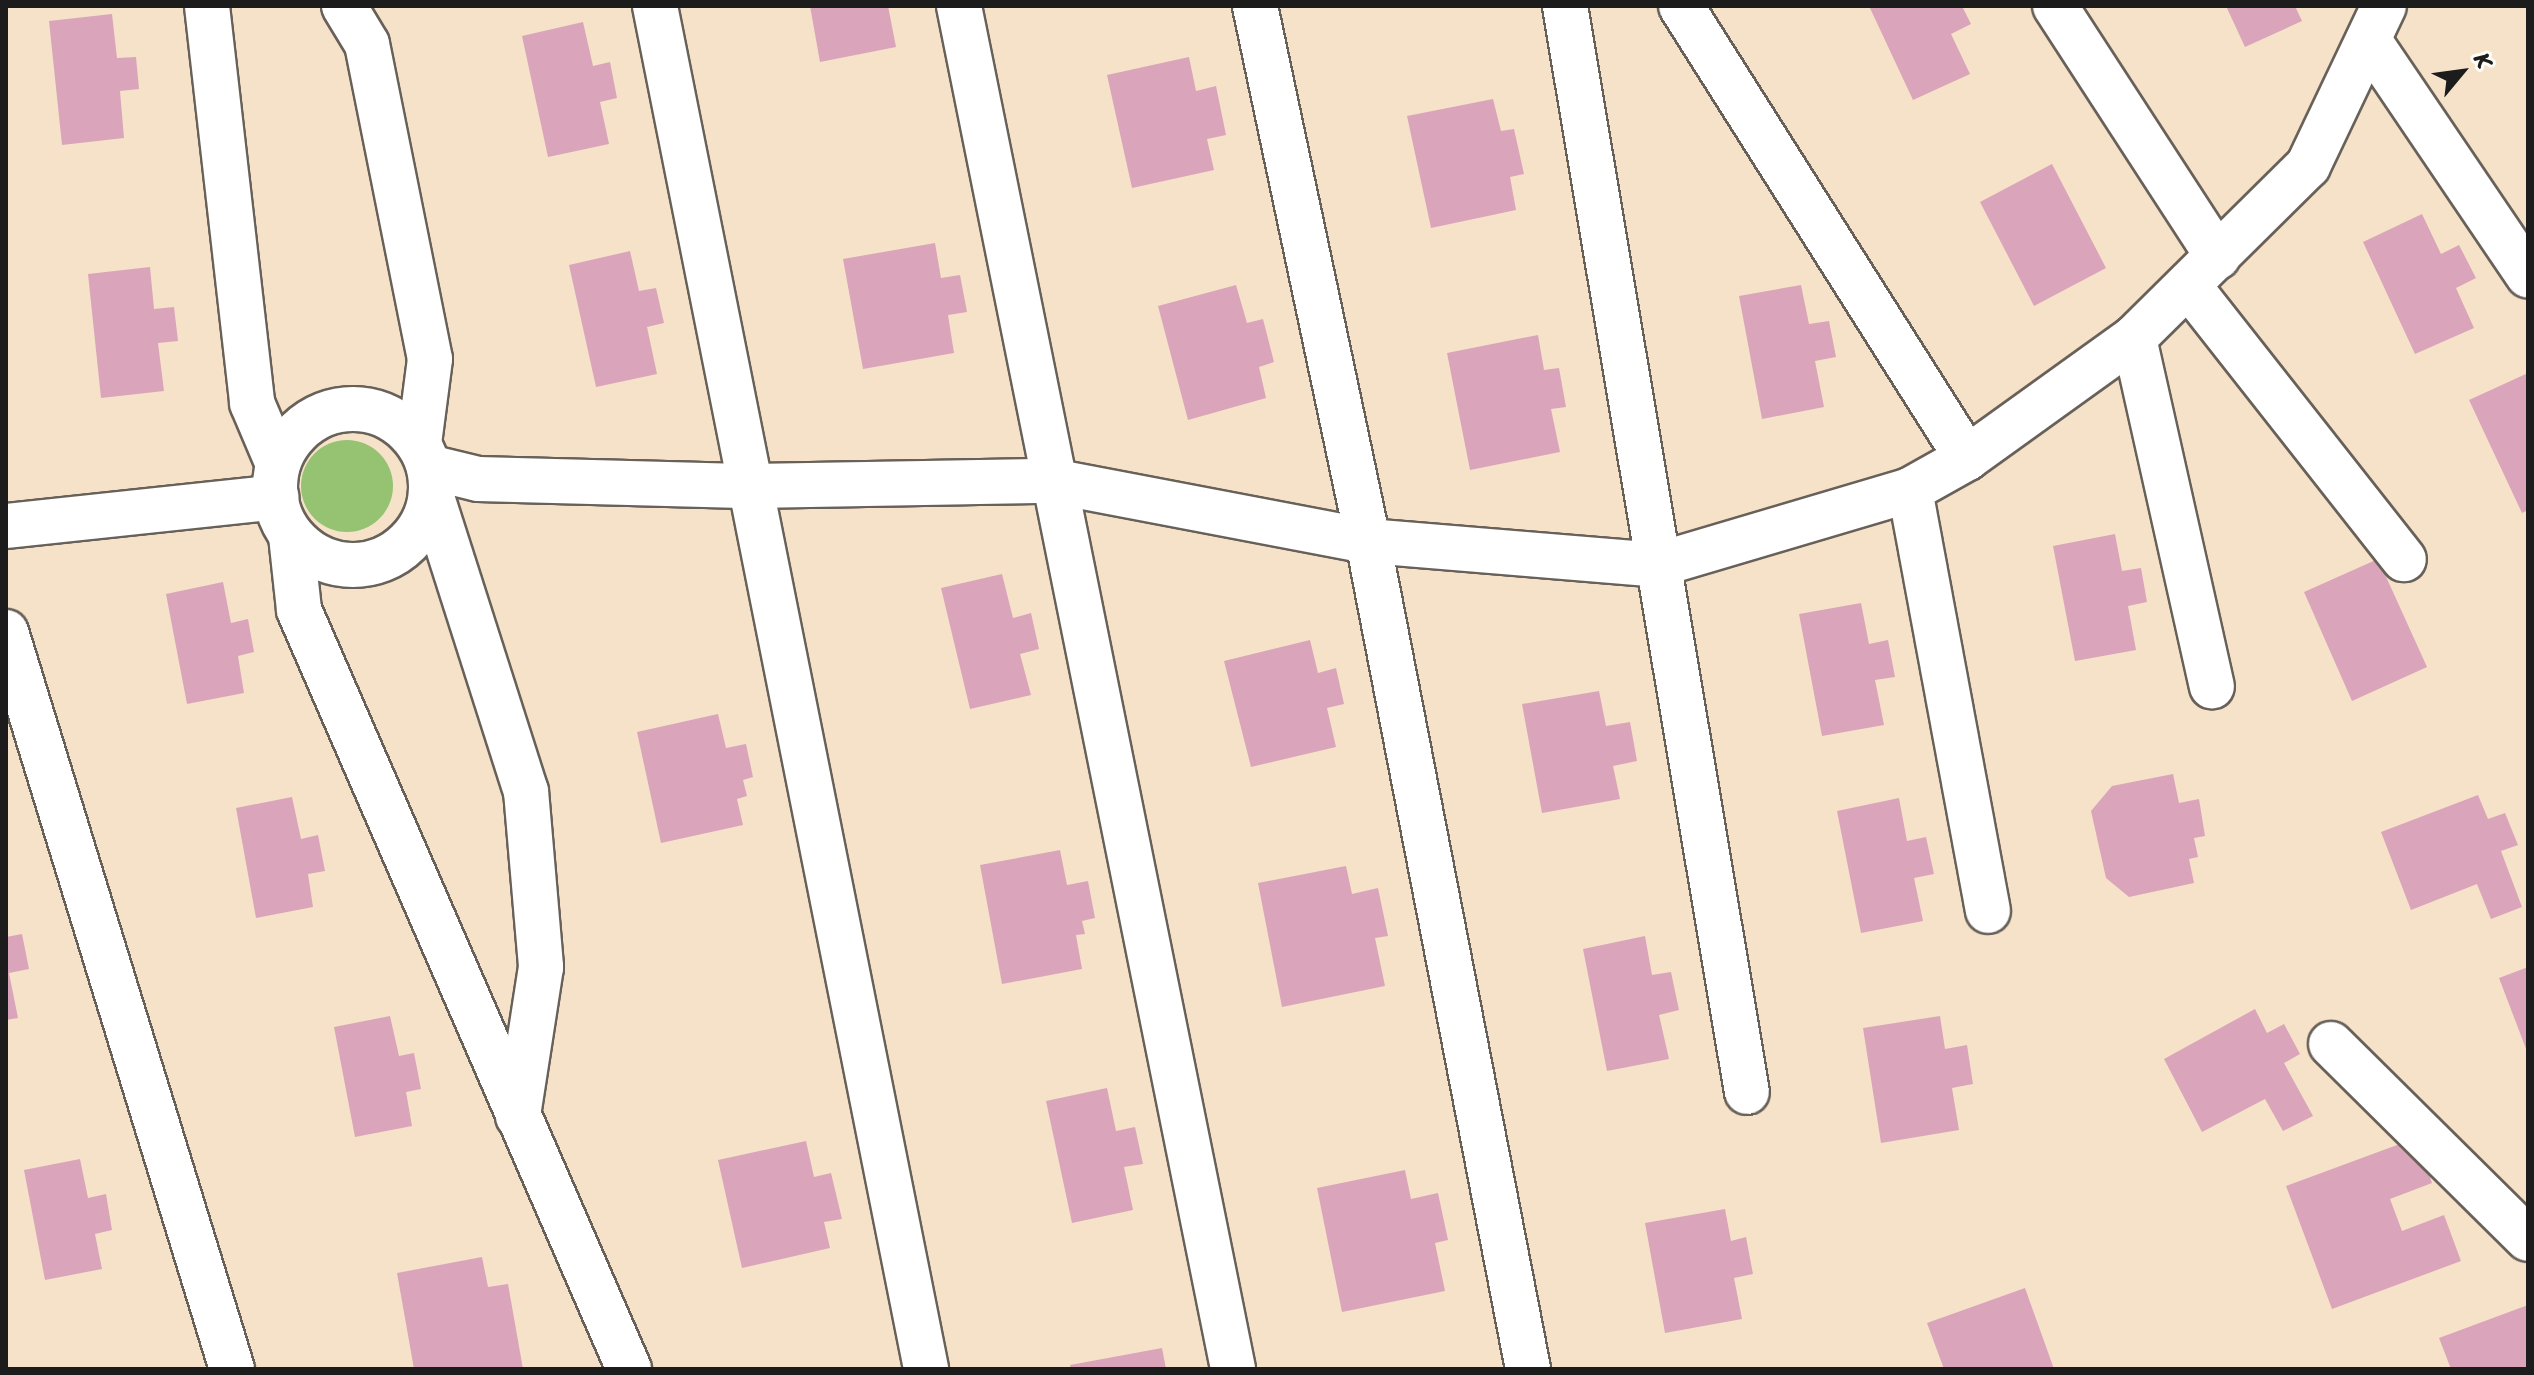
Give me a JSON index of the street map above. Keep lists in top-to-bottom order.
{
  "north": "top right"
}
